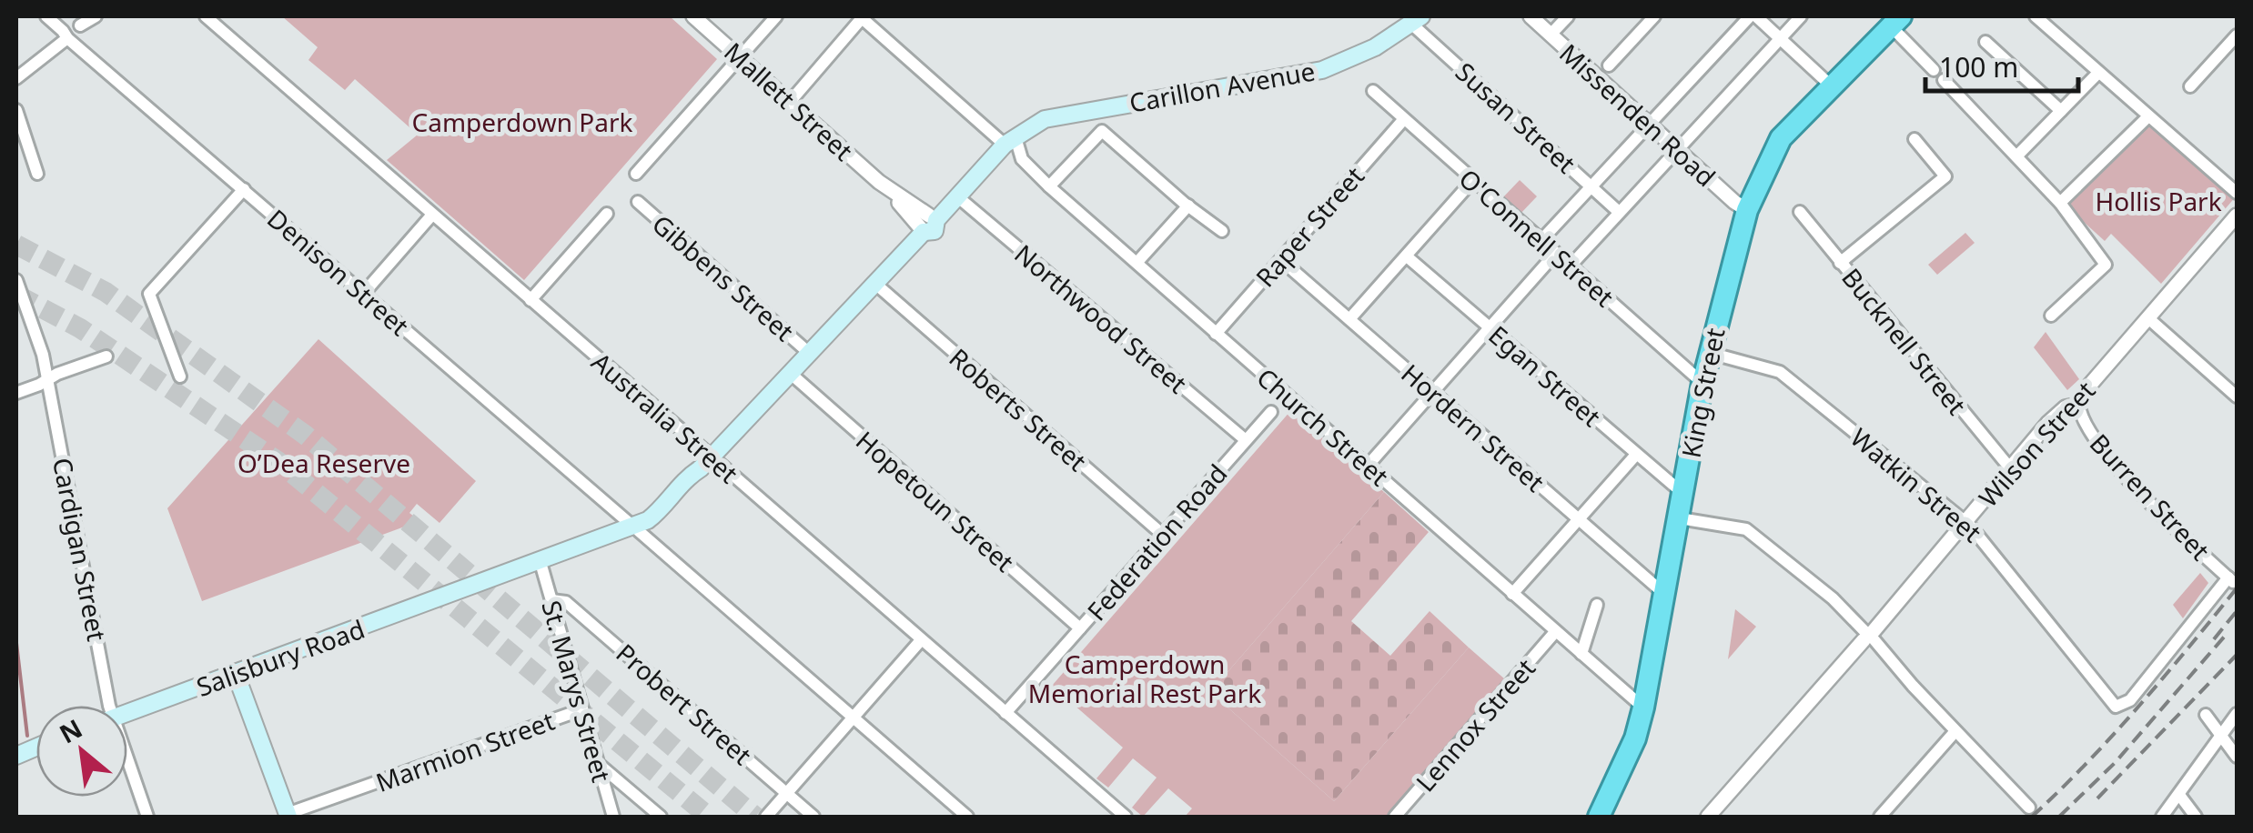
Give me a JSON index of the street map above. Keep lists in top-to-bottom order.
{
  "streets": {
    "highway": ["King Street"],
    "main road": ["Carillon Avenue", "Salisbury Road"],
    "street": [
      "Mallett Street",
      "Missenden Road",
      "Susan Street",
      "Raper Street",
      "O'Connell Street",
      "Denison Street",
      "Gibbens Street",
      "Northwood Street",
      "Bucknell Street",
      "Egan Street",
      "Roberts Street",
      "Australia Street",
      "Church Street",
      "Hordern Street",
      "Wilson Street",
      "Watkin Street",
      "Burren Street",
      "Hopetoun Street",
      "Federation Road",
      "Cardigan Street",
      "St. Marys Street",
      "Probert Street",
      "Lennox Street",
      "Marmion Street"
    ]
  },
  "crossings": [
    ["Carillon Avenue", "Susan Street"],
    ["Carillon Avenue", "Church Street"],
    ["Carillon Avenue", "Salisbury Road"],
    ["Mallett Street", "Salisbury Road"],
    ["Missenden Road", "King Street"],
    ["Raper Street", "O'Connell Street"],
    ["Raper Street", "Church Street"],
    ["Raper Street", "Hordern Street"],
    ["O'Connell Street", "King Street"],
    ["Denison Street", "Salisbury Road"],
    ["Gibbens Street", "Salisbury Road"],
    ["Northwood Street", "Federation Road"],
    ["Northwood Street", "Salisbury Road"],
    ["Bucknell Street", "Wilson Street"],
    ["Egan Street", "King Street"],
    ["King Street", "Church Street"],
    ["King Street", "Hordern Street"],
    ["King Street", "Watkin Street"],
    ["Roberts Street", "Federation Road"],
    ["Roberts Street", "Salisbury Road"],
    ["Australia Street", "Federation Road"],
    ["Australia Street", "Salisbury Road"],
    ["Church Street", "Salisbury Road"],
    ["Church Street", "Lennox Street"],
    ["Wilson Street", "Watkin Street"],
    ["Wilson Street", "Burren Street"],
    ["Watkin Street", "Burren Street"],
    ["Hopetoun Street", "Federation Road"],
    ["Hopetoun Street", "Salisbury Road"],
    ["Salisbury Road", "St. Marys Street"],
    ["St. Marys Street", "Probert Street"],
    ["St. Marys Street", "Marmion Street"]
  ],
  "parks": [
    "Camperdown Park",
    "Hollis Park",
    "O’Dea Reserve",
    "Camperdown Memorial Rest Park"
  ],
  "scale_bar": "100 m",
  "north": "top left"
}
